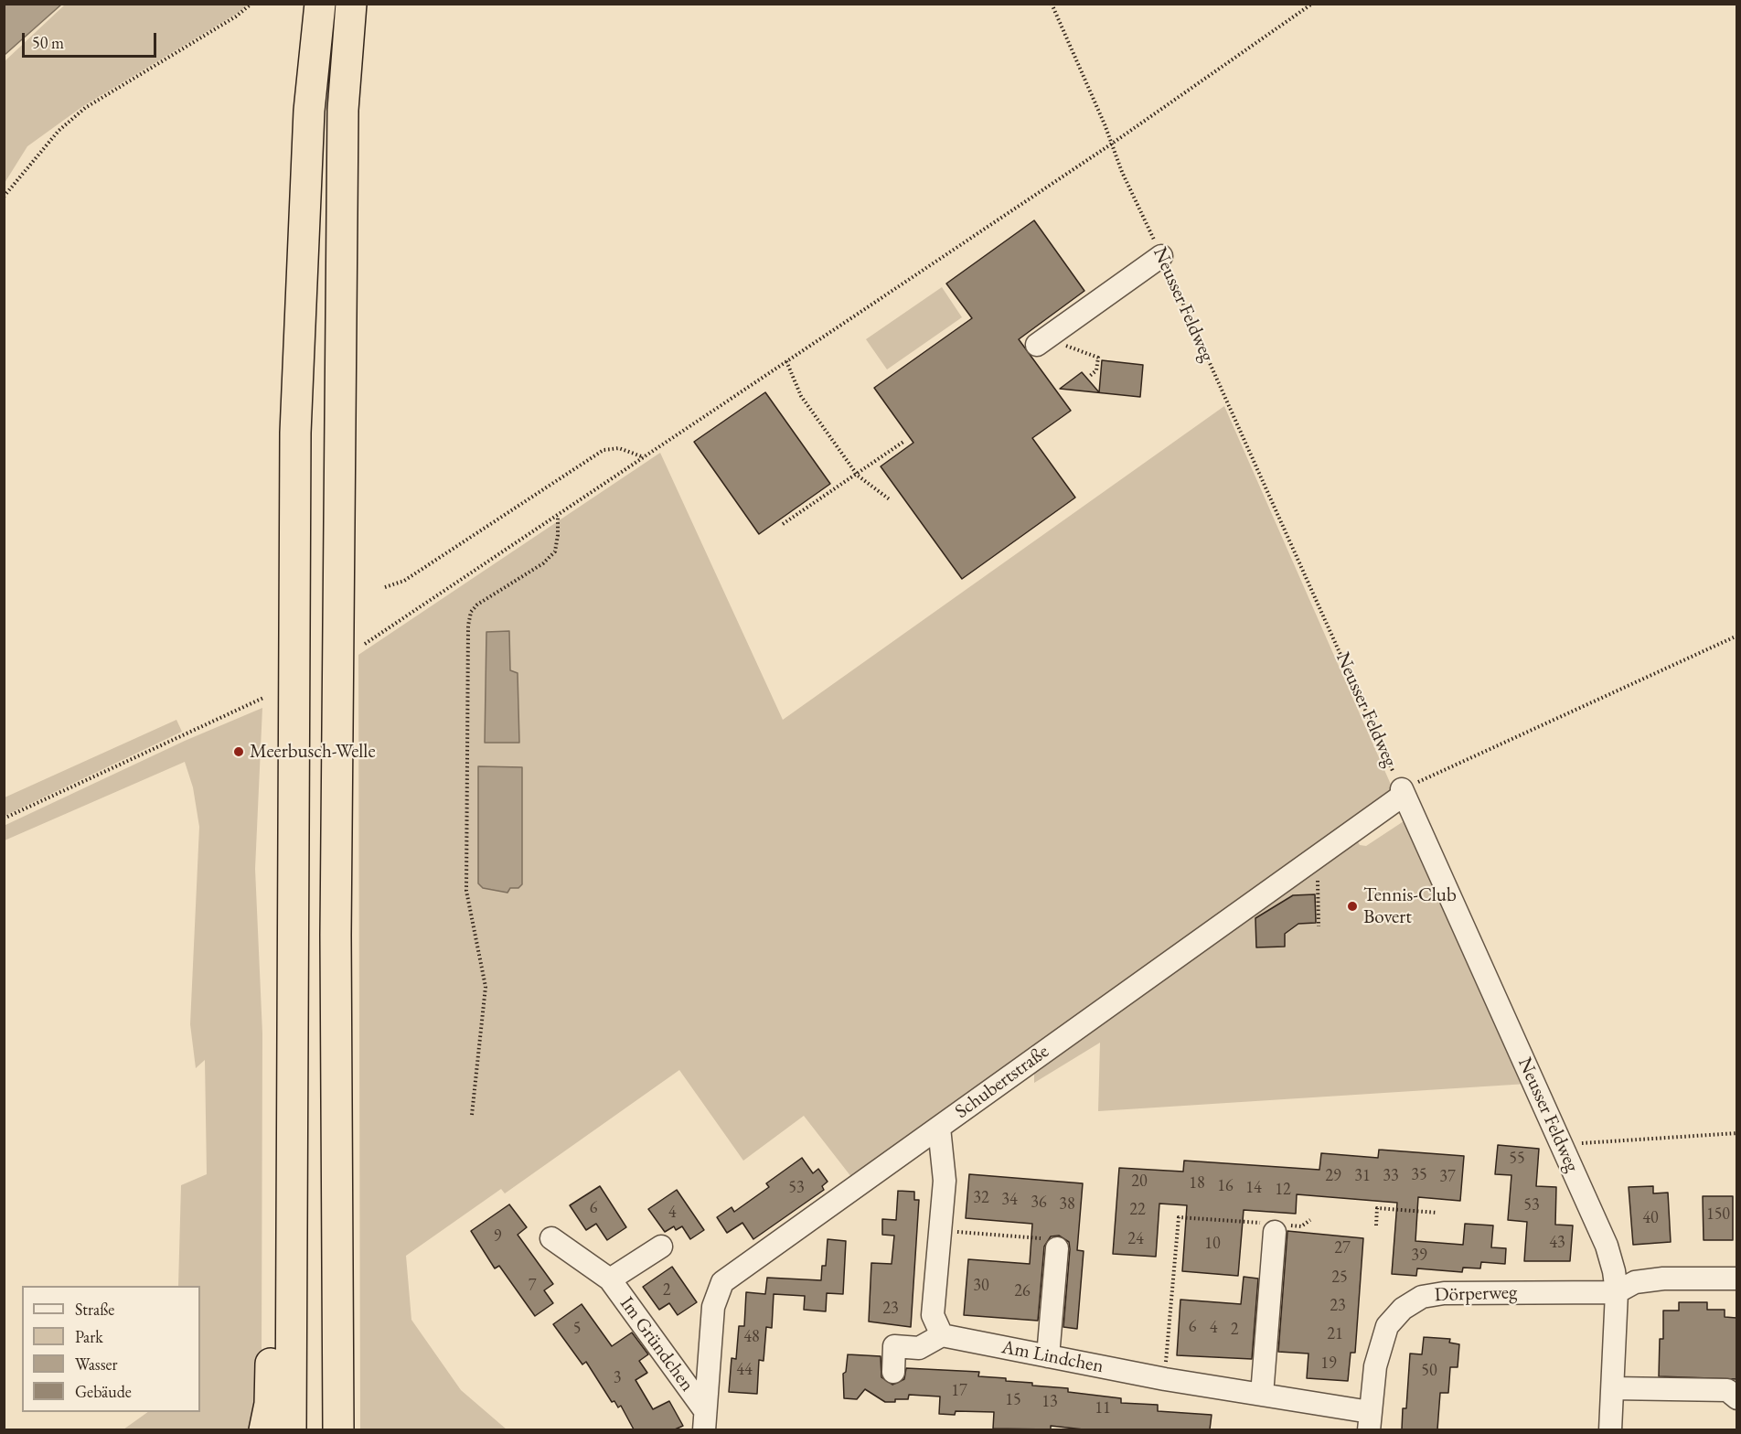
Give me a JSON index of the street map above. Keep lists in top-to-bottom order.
{
  "streets": {
    "street": [
      "Neusser Feldweg",
      "Schubertstraße",
      "Dörperweg",
      "Im Gründchen",
      "Am Lindchen"
    ]
  },
  "crossings": [
    ["Neusser Feldweg", "Schubertstraße"],
    ["Neusser Feldweg", "Dörperweg"],
    ["Schubertstraße", "Im Gründchen"],
    ["Dörperweg", "Am Lindchen"]
  ],
  "places": ["Meerbusch-Welle", "Tennis-Club Bovert"],
  "house_numbers": [
    "55",
    "35",
    "29",
    "31",
    "33",
    "37",
    "20",
    "18",
    "16",
    "53",
    "14",
    "12",
    "32",
    "34",
    "36",
    "38",
    "53",
    "6",
    "22",
    "4",
    "150",
    "40",
    "9",
    "24",
    "43",
    "10",
    "27",
    "39",
    "25",
    "7",
    "30",
    "2",
    "26",
    "23",
    "23",
    "6",
    "4",
    "5",
    "2",
    "21",
    "48",
    "19",
    "44",
    "50",
    "3",
    "17",
    "15",
    "13",
    "11"
  ],
  "legend": [
    "Straße",
    "Park",
    "Wasser",
    "Gebäude"
  ],
  "scale_bar": "50 m"
}
